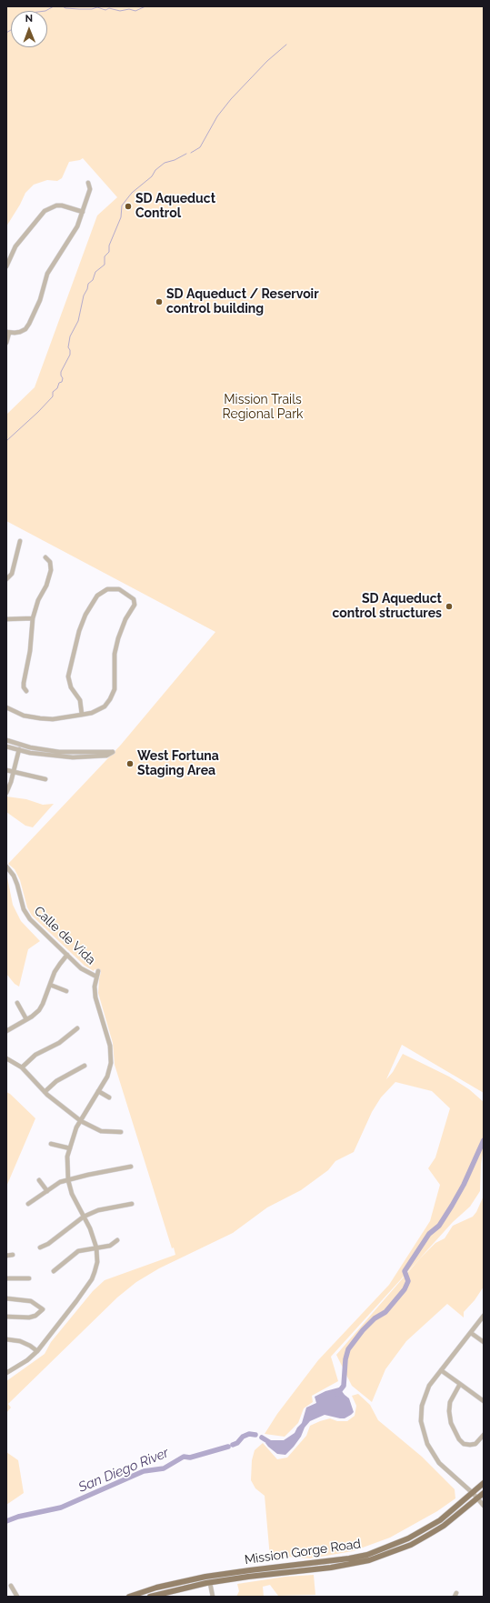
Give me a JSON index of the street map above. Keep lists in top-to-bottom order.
{
  "streets": {
    "main road": ["Mission Gorge Road"],
    "street": ["Calle de Vida"]
  },
  "water": ["San Diego River"],
  "parks": ["Mission Trails Regional Park"],
  "places": [
    "SD Aqueduct Control",
    "SD Aqueduct / Reservoir control building",
    "SD Aqueduct control structures",
    "West Fortuna Staging Area"
  ],
  "north": "top"
}
